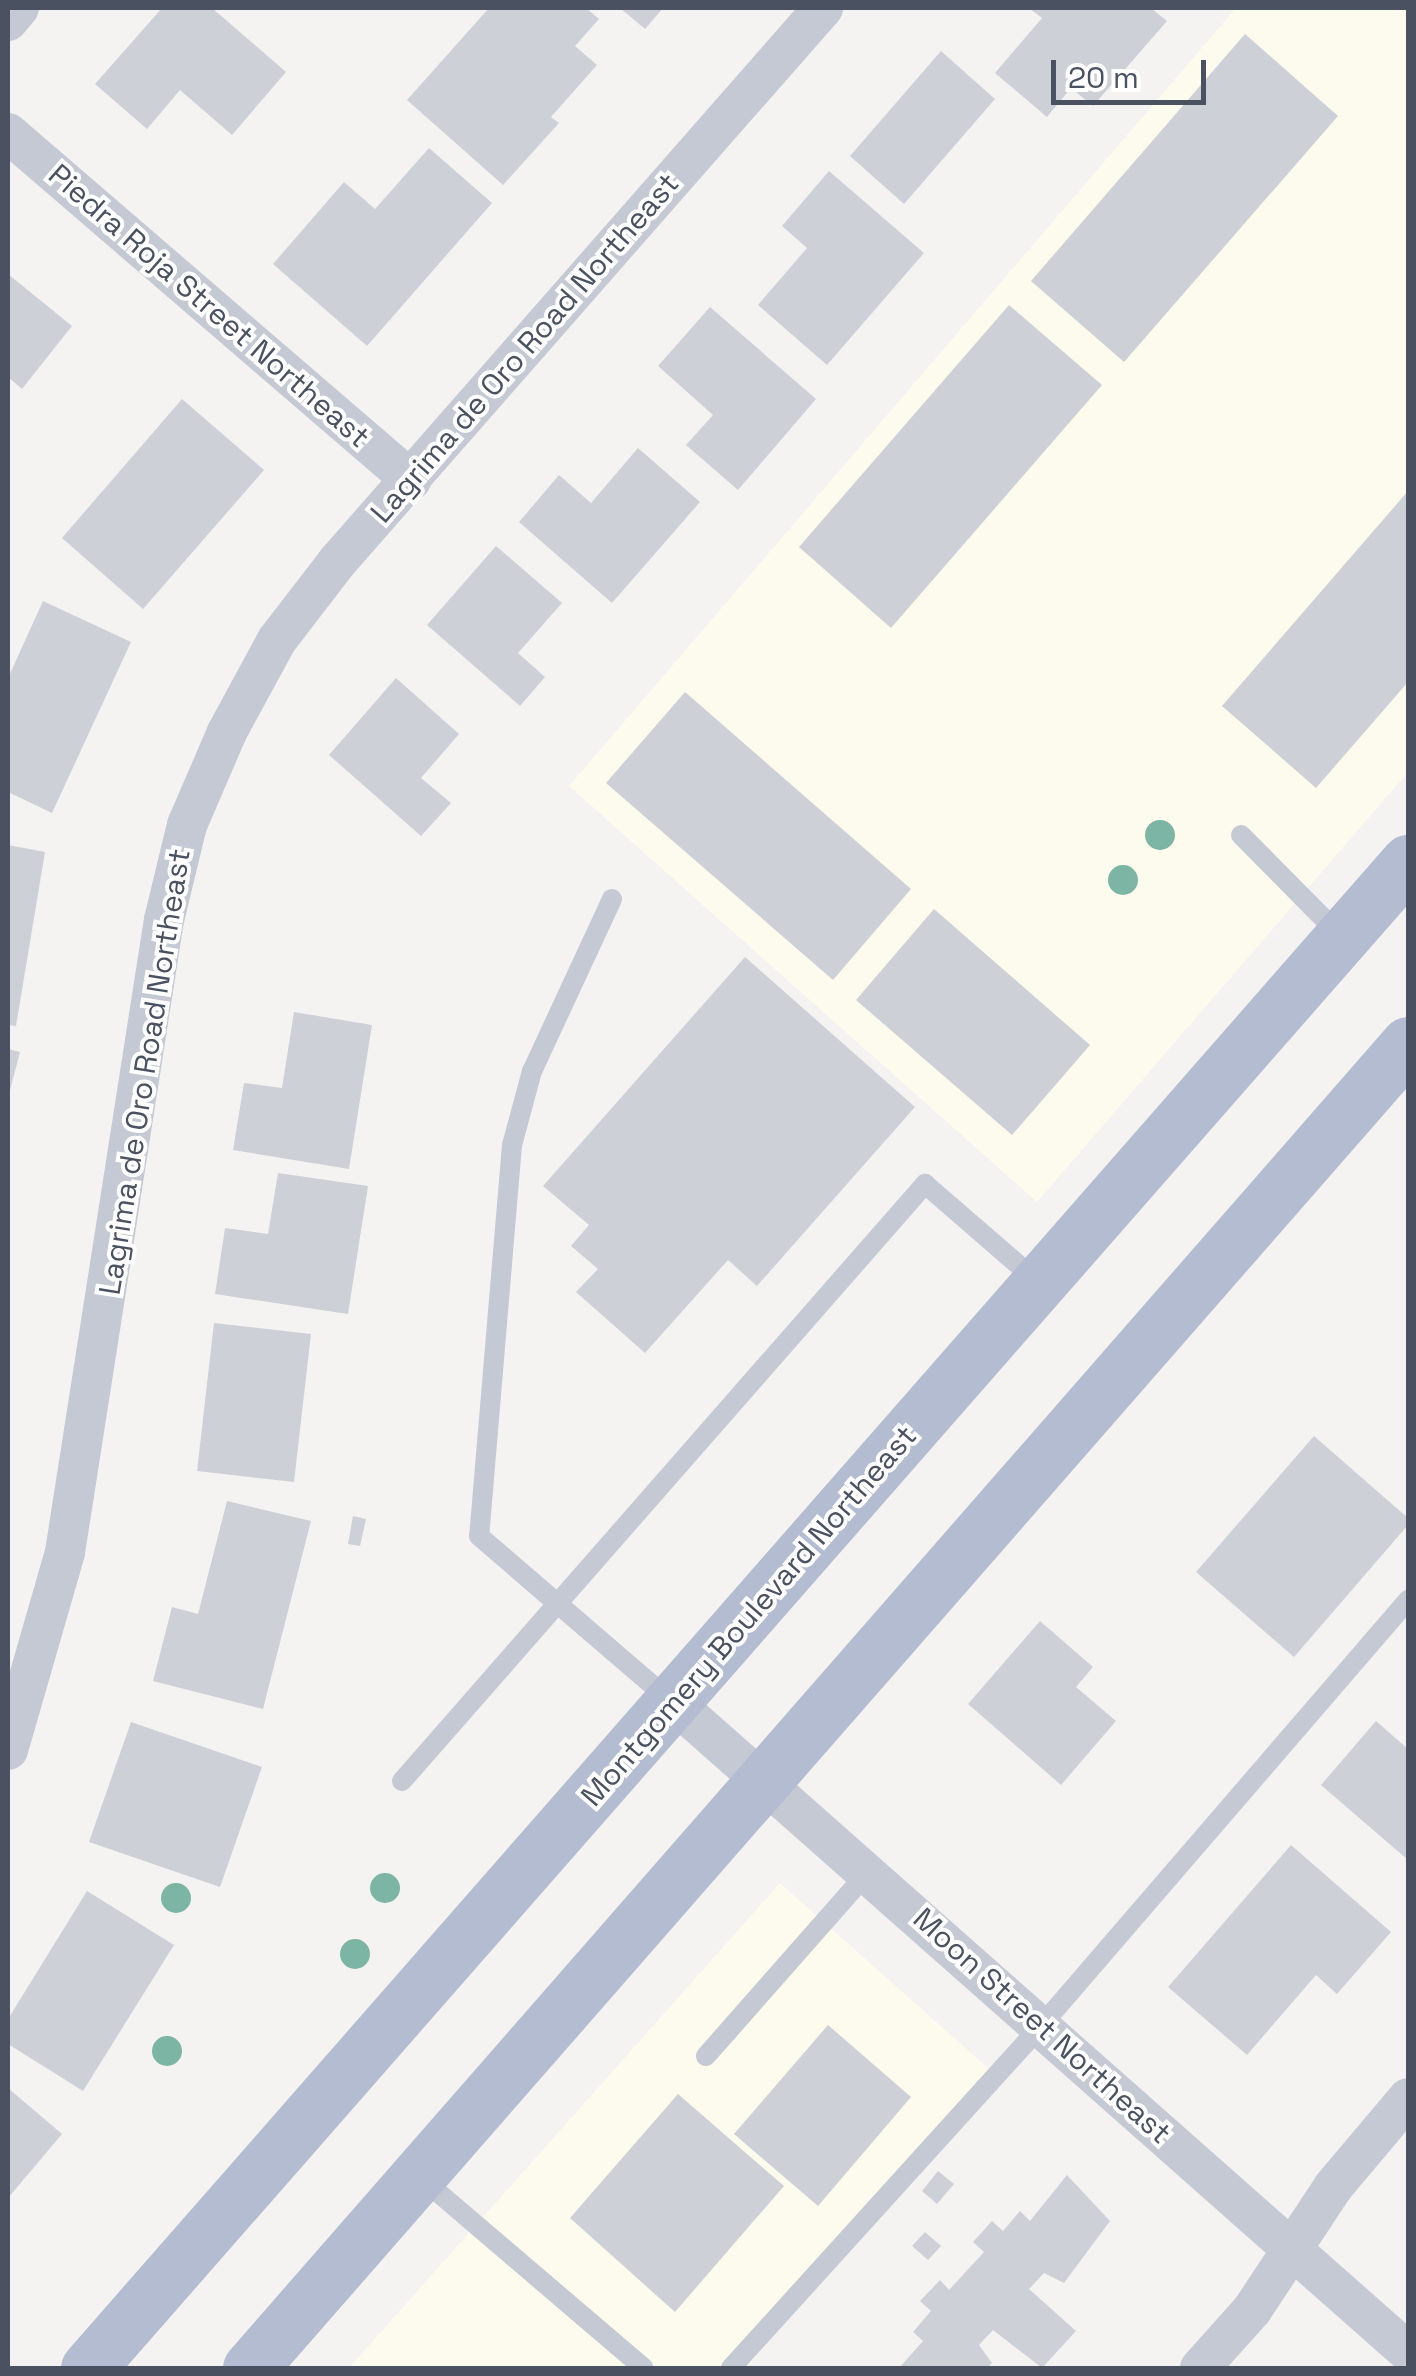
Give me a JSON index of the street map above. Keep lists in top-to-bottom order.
{
  "streets": {
    "main road": ["Montgomery Boulevard Northeast"],
    "street": ["Piedra Roja Street Northeast", "Lagrima de Oro Road Northeast", "Moon Street Northeast"]
  },
  "crossings": [
    ["Piedra Roja Street Northeast", "Lagrima de Oro Road Northeast"],
    ["Montgomery Boulevard Northeast", "Moon Street Northeast"]
  ],
  "scale_bar": "20 m"
}
